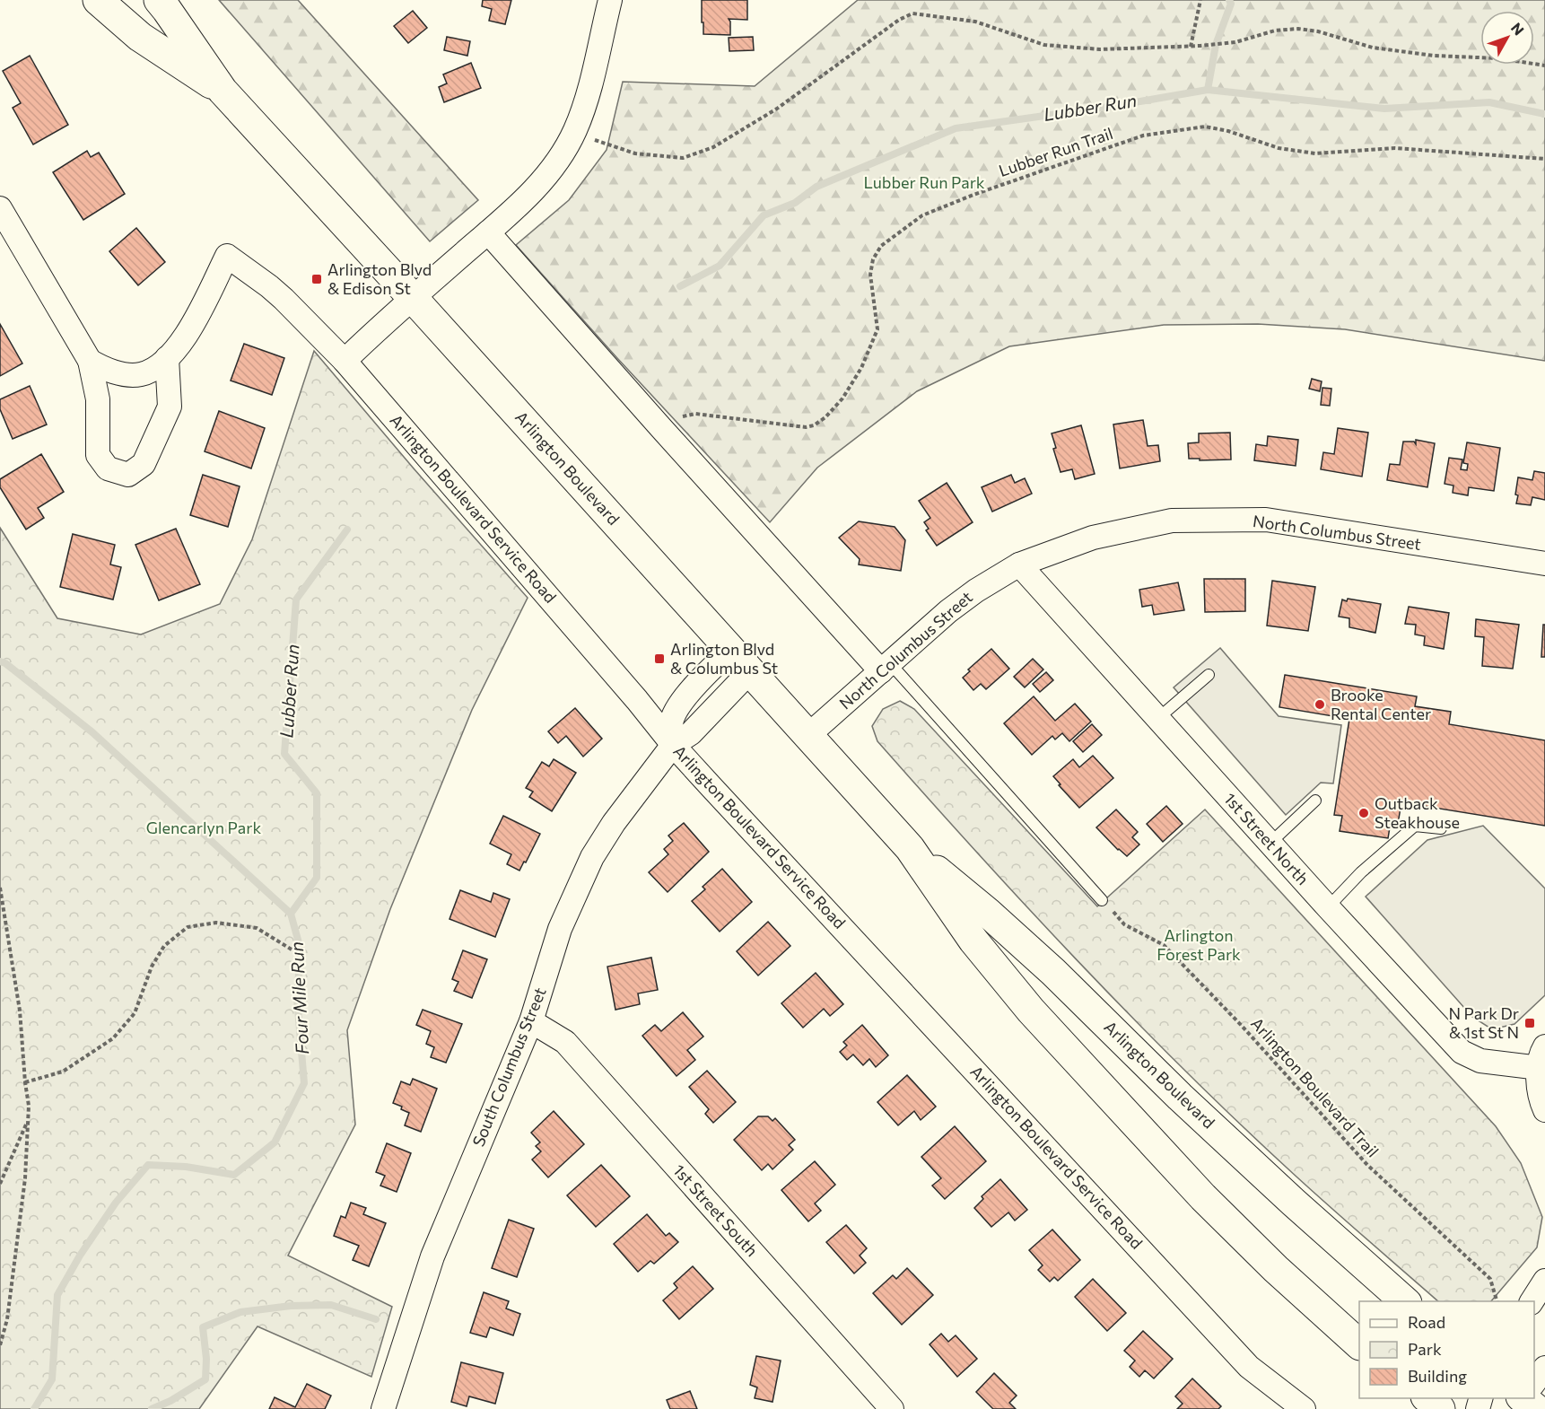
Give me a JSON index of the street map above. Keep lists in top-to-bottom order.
{
  "streets": {
    "highway": ["Arlington Boulevard"],
    "street": [
      "Arlington Boulevard Service Road",
      "North Columbus Street",
      "1st Street North",
      "South Columbus Street",
      "1st Street South"
    ],
    "path": ["Lubber Run Trail", "Arlington Boulevard Trail"]
  },
  "crossings": [
    ["Arlington Boulevard", "North Columbus Street"],
    ["Arlington Boulevard", "South Columbus Street"],
    ["Arlington Boulevard Service Road", "South Columbus Street"],
    ["North Columbus Street", "1st Street North"],
    ["South Columbus Street", "1st Street South"]
  ],
  "water": ["Lubber Run", "Four Mile Run"],
  "parks": ["Lubber Run Park", "Glencarlyn Park", "Arlington Forest Park"],
  "places": {
    "transit": ["Arlington Blvd & Edison St", "Arlington Blvd & Columbus St", "N Park Dr & 1st St N"],
    "other": ["Brooke Rental Center", "Outback Steakhouse"]
  },
  "legend": ["Road", "Park", "Building"],
  "north": "top right"
}
